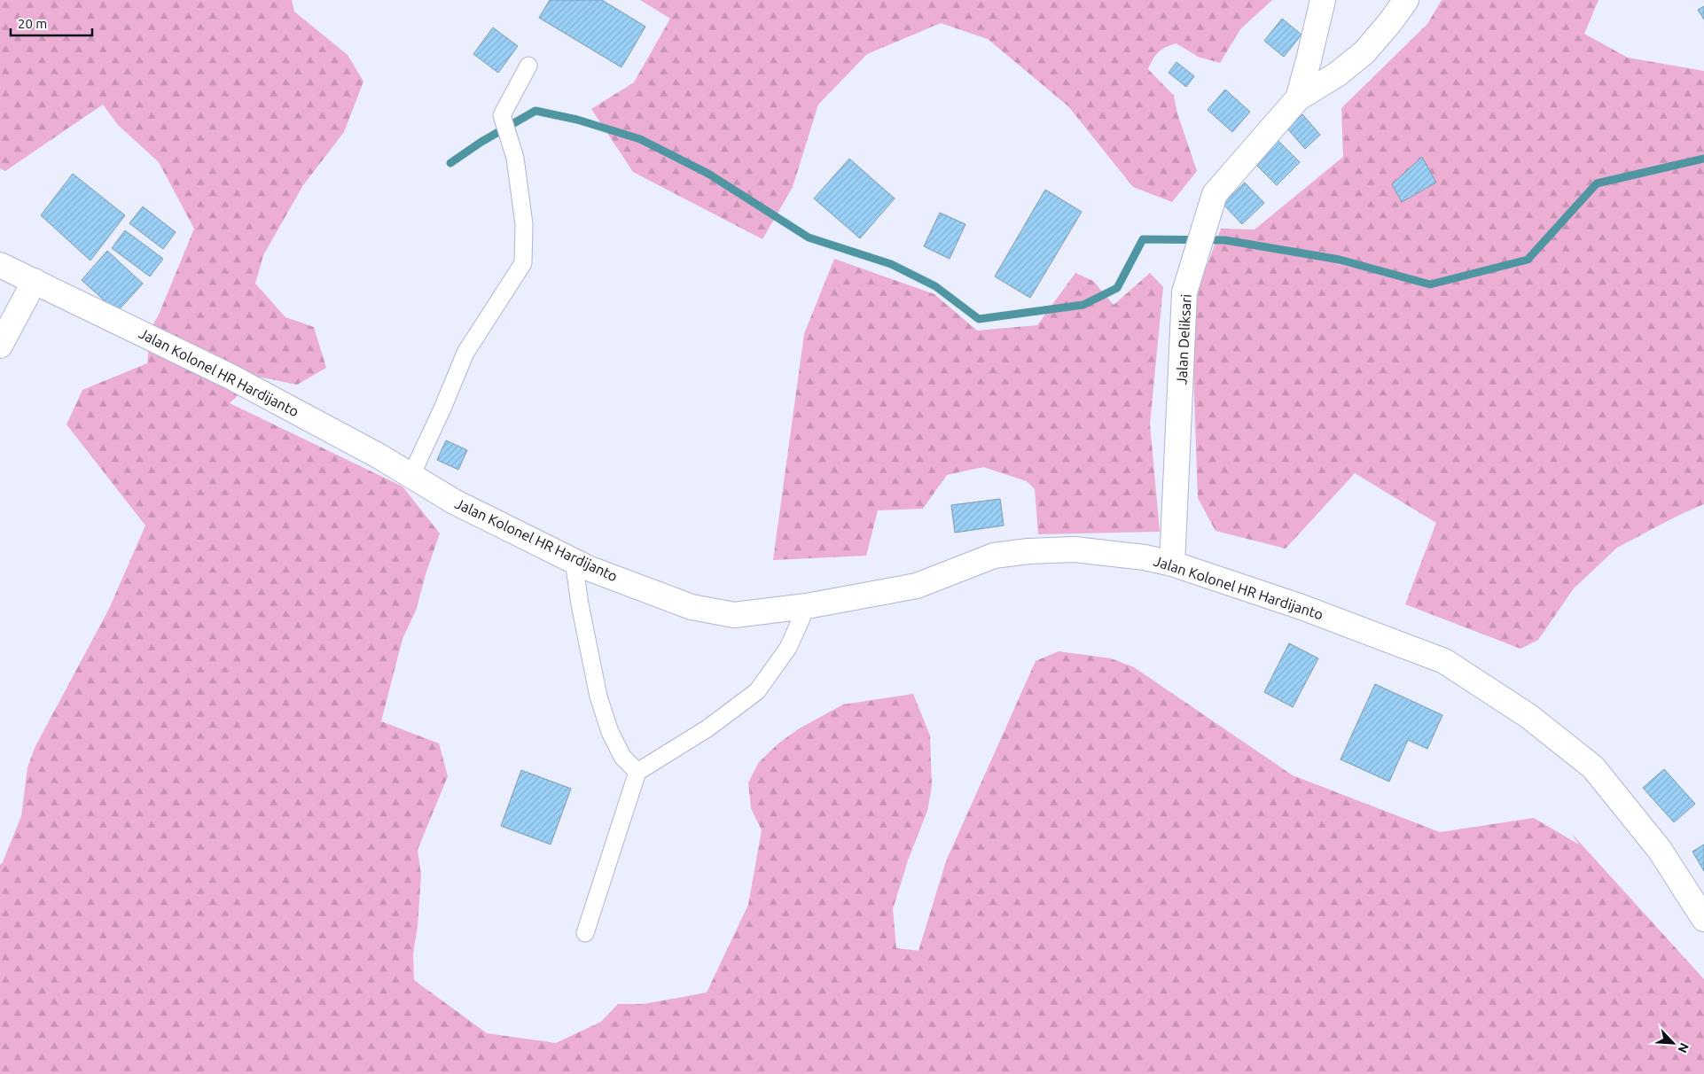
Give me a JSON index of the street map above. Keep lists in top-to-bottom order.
{
  "streets": {
    "main road": ["Jalan Deliksari", "Jalan Kolonel HR Hardijanto"]
  },
  "crossings": [
    ["Jalan Deliksari", "Jalan Kolonel HR Hardijanto"]
  ],
  "scale_bar": "20 m",
  "north": "bottom right"
}
